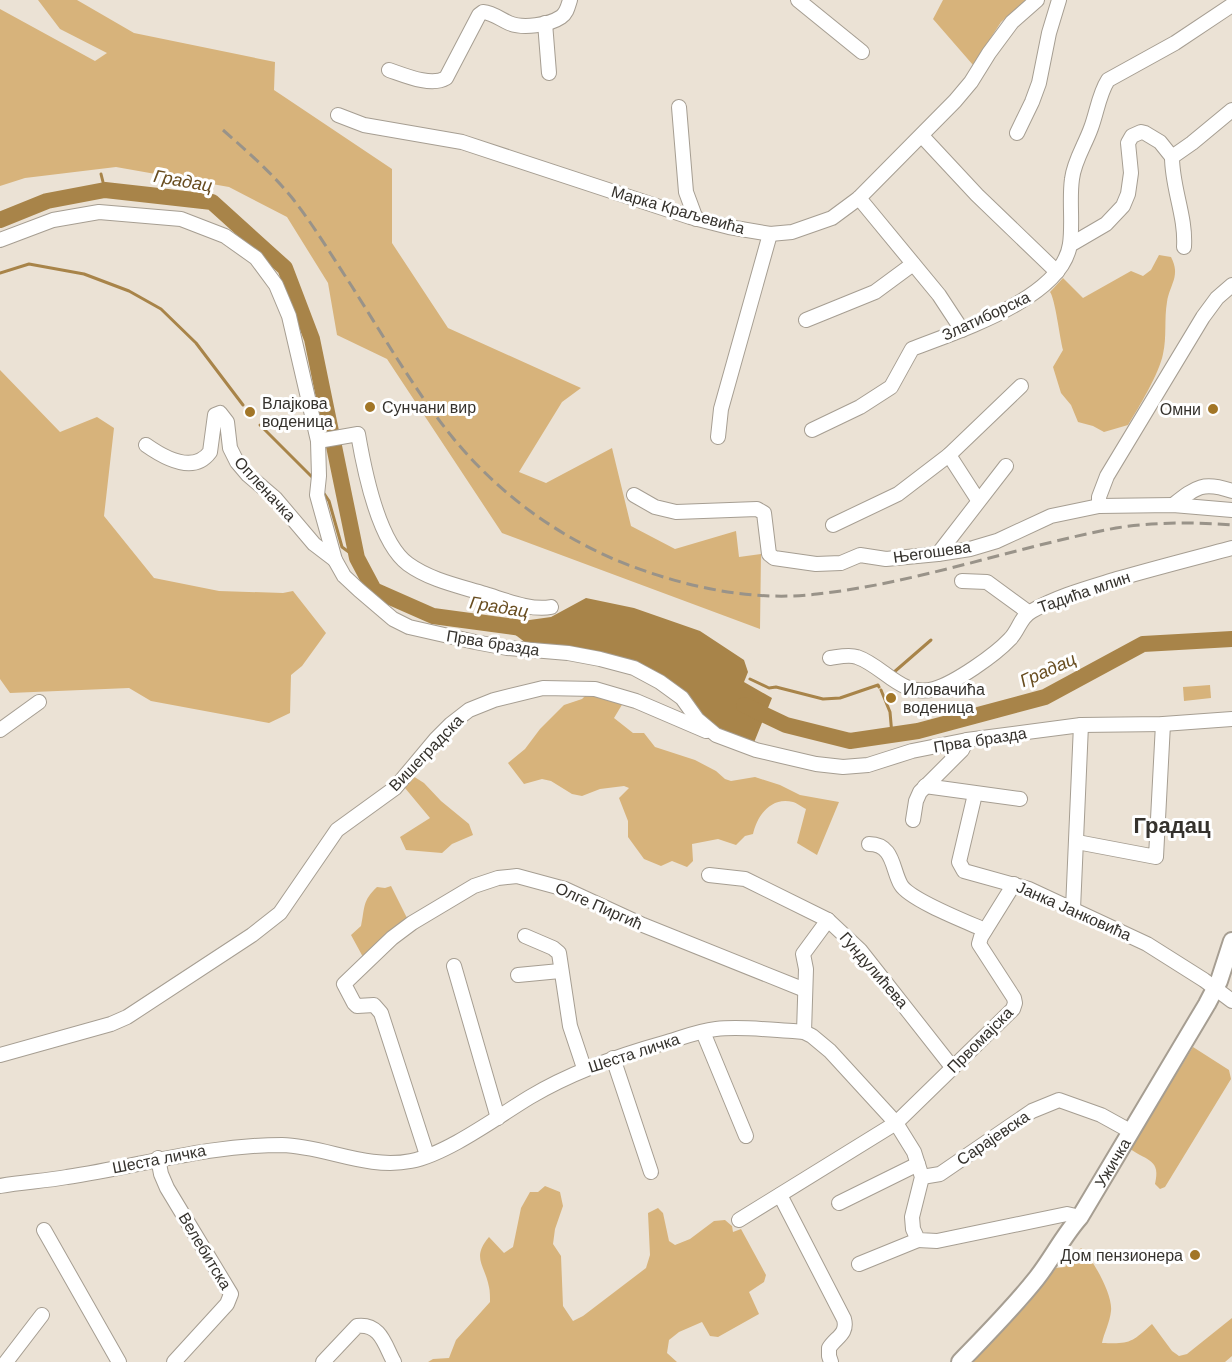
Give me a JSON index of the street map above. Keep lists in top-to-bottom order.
{
  "streets": {
    "main road": ["Ужичка"],
    "street": [
      "Марка Краљевића",
      "Златиборска",
      "Опленачка",
      "Његошева",
      "Тадића млин",
      "Прва бразда",
      "Вишеградска",
      "Олге Пиргић",
      "Јанка Јанковића",
      "Гундулићева",
      "Првомајска",
      "Шеста личка",
      "Сарајевска",
      "Велебитска"
    ]
  },
  "crossings": [
    ["Опленачка", "Прва бразда"],
    ["Прва бразда", "Вишеградска"],
    ["Олге Пиргић", "Шеста личка"],
    ["Јанка Јанковића", "Ужичка"],
    ["Гундулићева", "Првомајска"],
    ["Шеста личка", "Велебитска"],
    ["Сарајевска", "Ужичка"]
  ],
  "districts": ["Градац"],
  "water": ["Градац"],
  "places": [
    "Сунчани вир",
    "Омни",
    "Влајкова воденица",
    "Иловачића воденица",
    "Дом пензионера"
  ]
}
